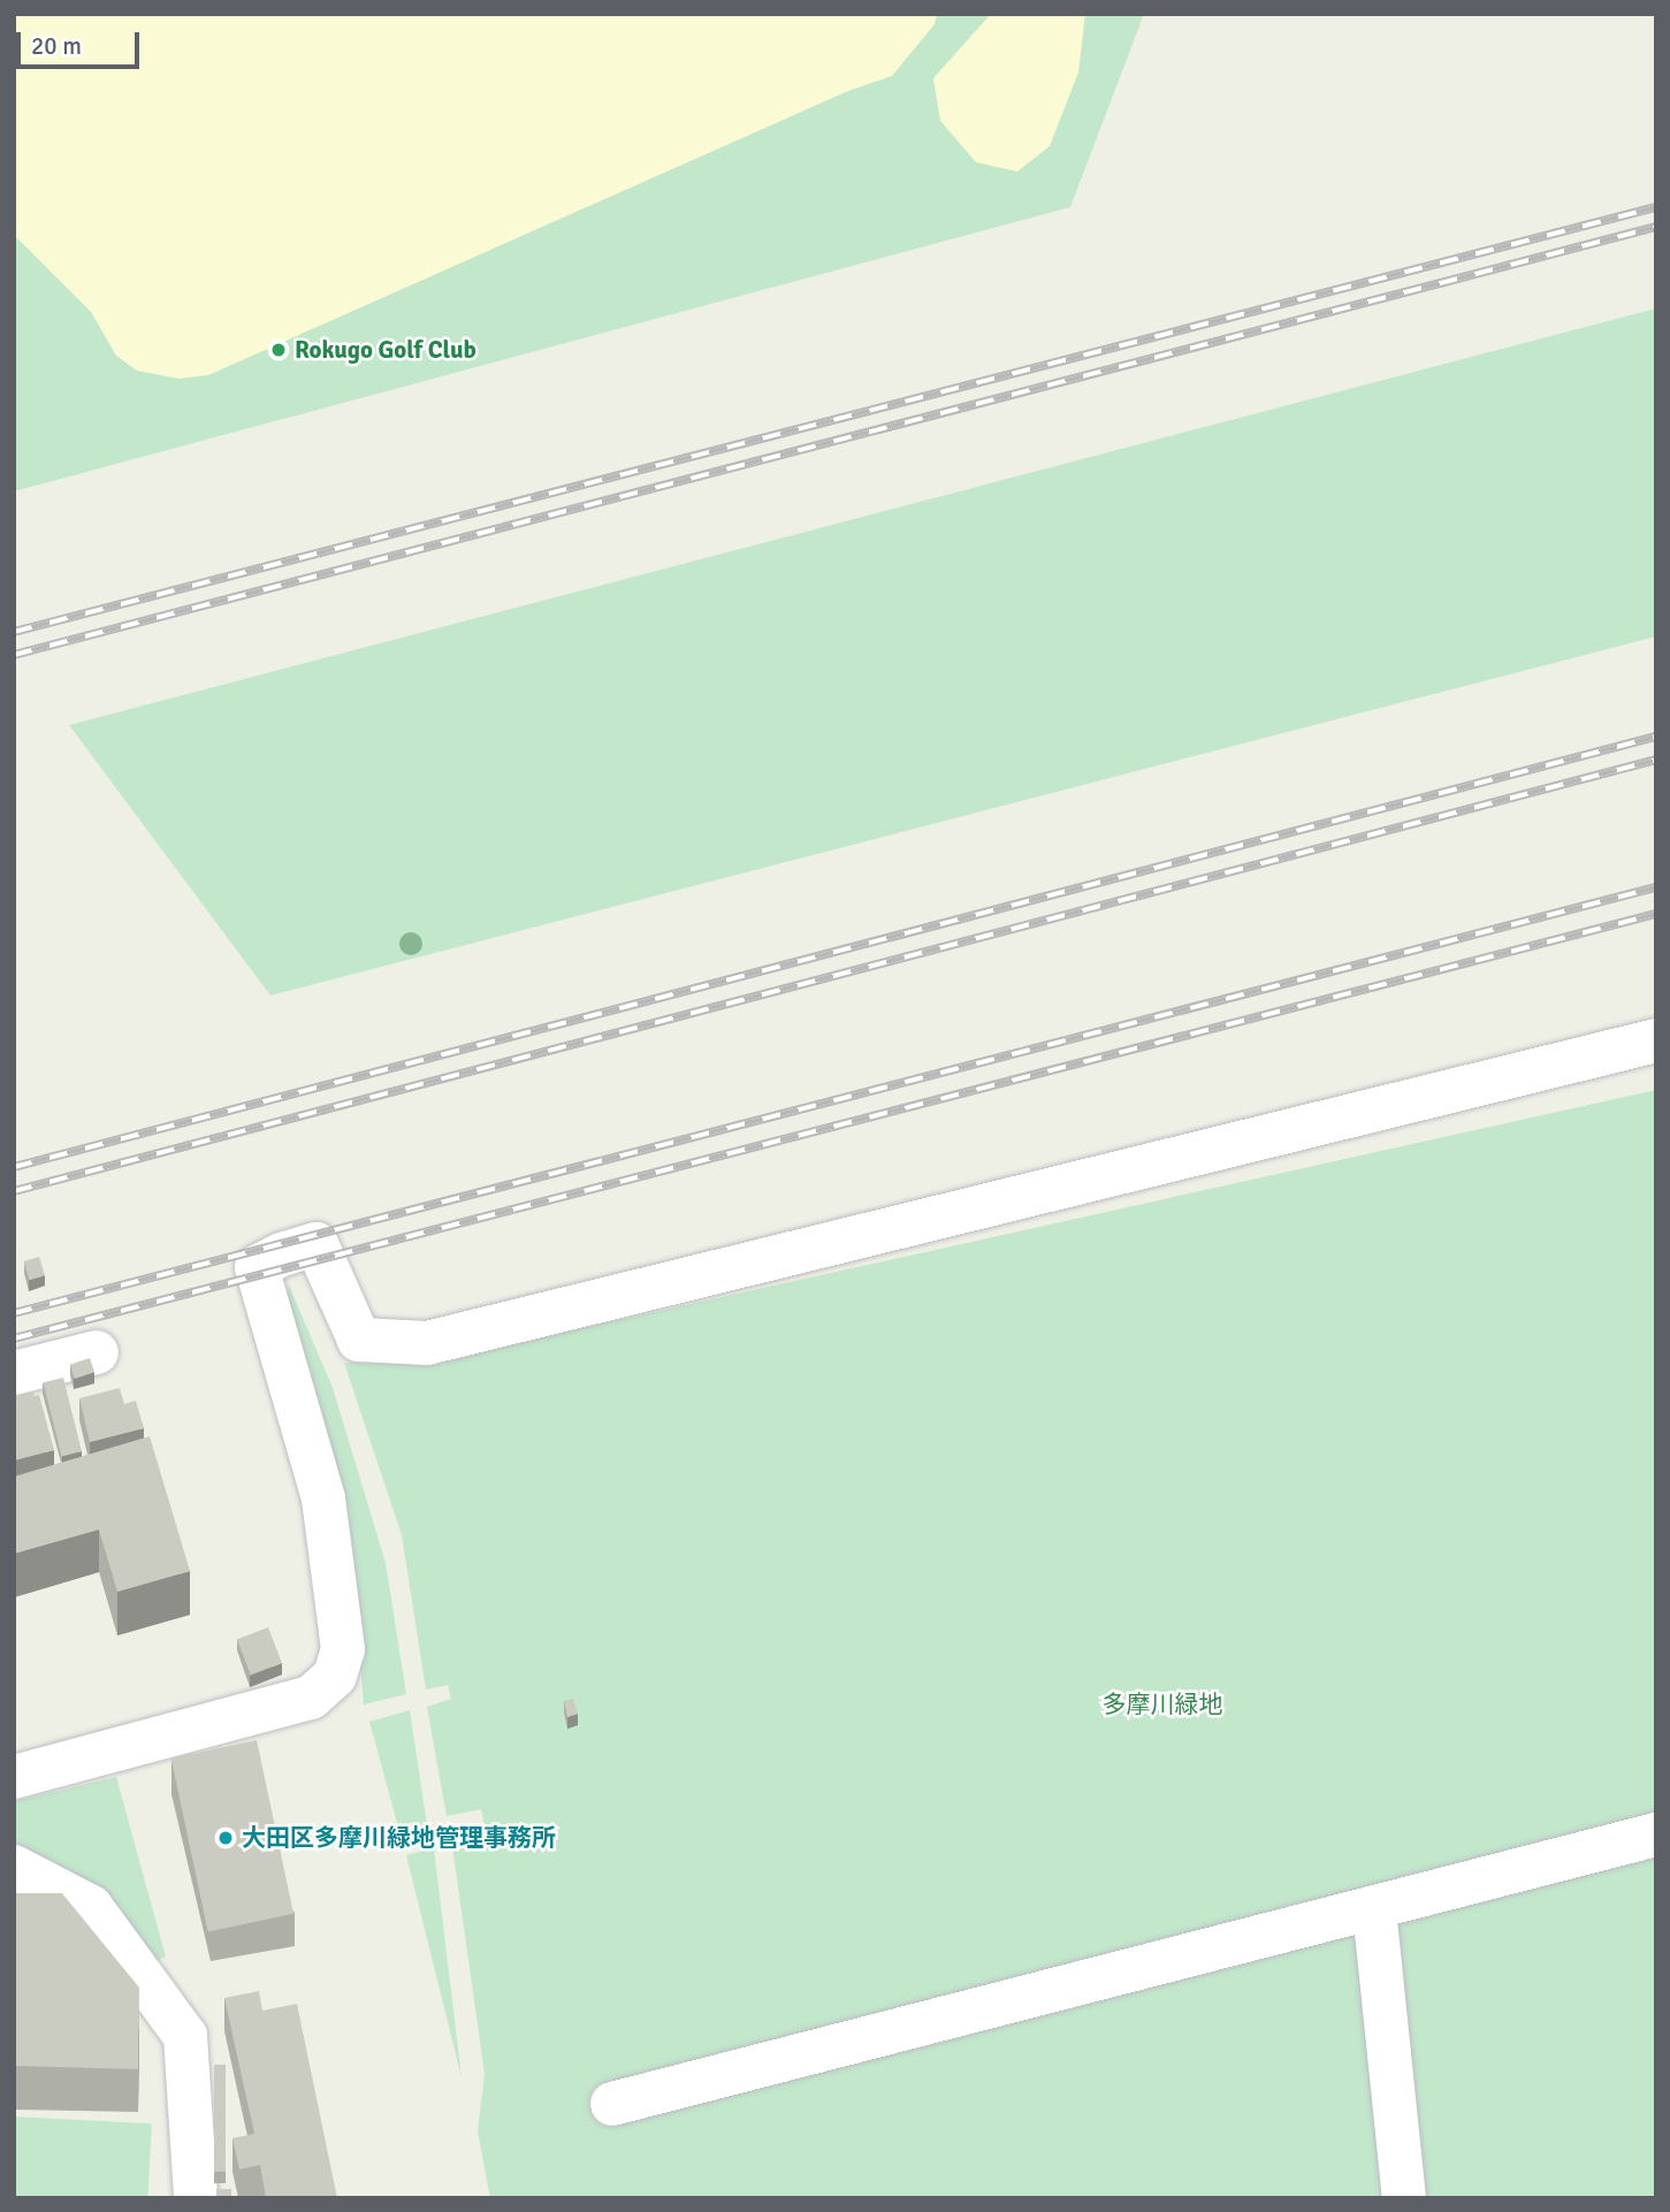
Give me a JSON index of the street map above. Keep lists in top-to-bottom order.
{
  "parks": ["多摩川緑地"],
  "places": ["Rokugo Golf Club", "大田区多摩川緑地管理事務所"],
  "scale_bar": "20 m"
}
